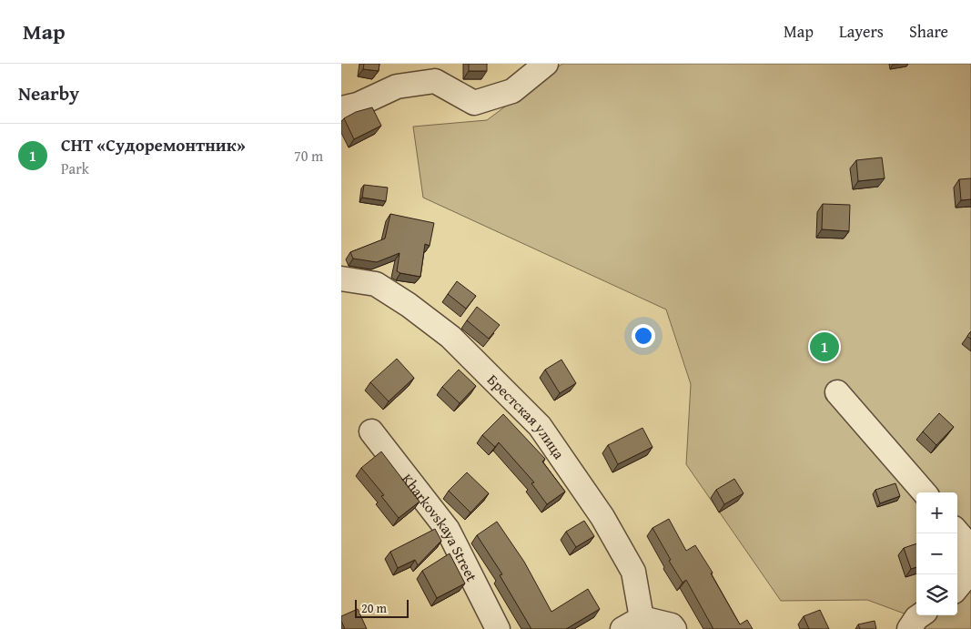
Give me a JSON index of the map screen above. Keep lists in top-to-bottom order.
{
  "streets": {
    "street": ["Брестская улица", "Kharkovskaya Street"]
  },
  "scale_bar": "20 m",
  "page": {
    "header": "Map",
    "nav": ["Map", "Layers", "Share"],
    "heading": "Nearby",
    "list": [
      {
        "mark": "1",
        "name": "СНТ «Судоремонтник»",
        "note": "Park",
        "value": "70 m"
      }
    ],
    "pins": "1",
    "map_buttons": ["+", "−"],
    "scale": "20 m"
  }
}
